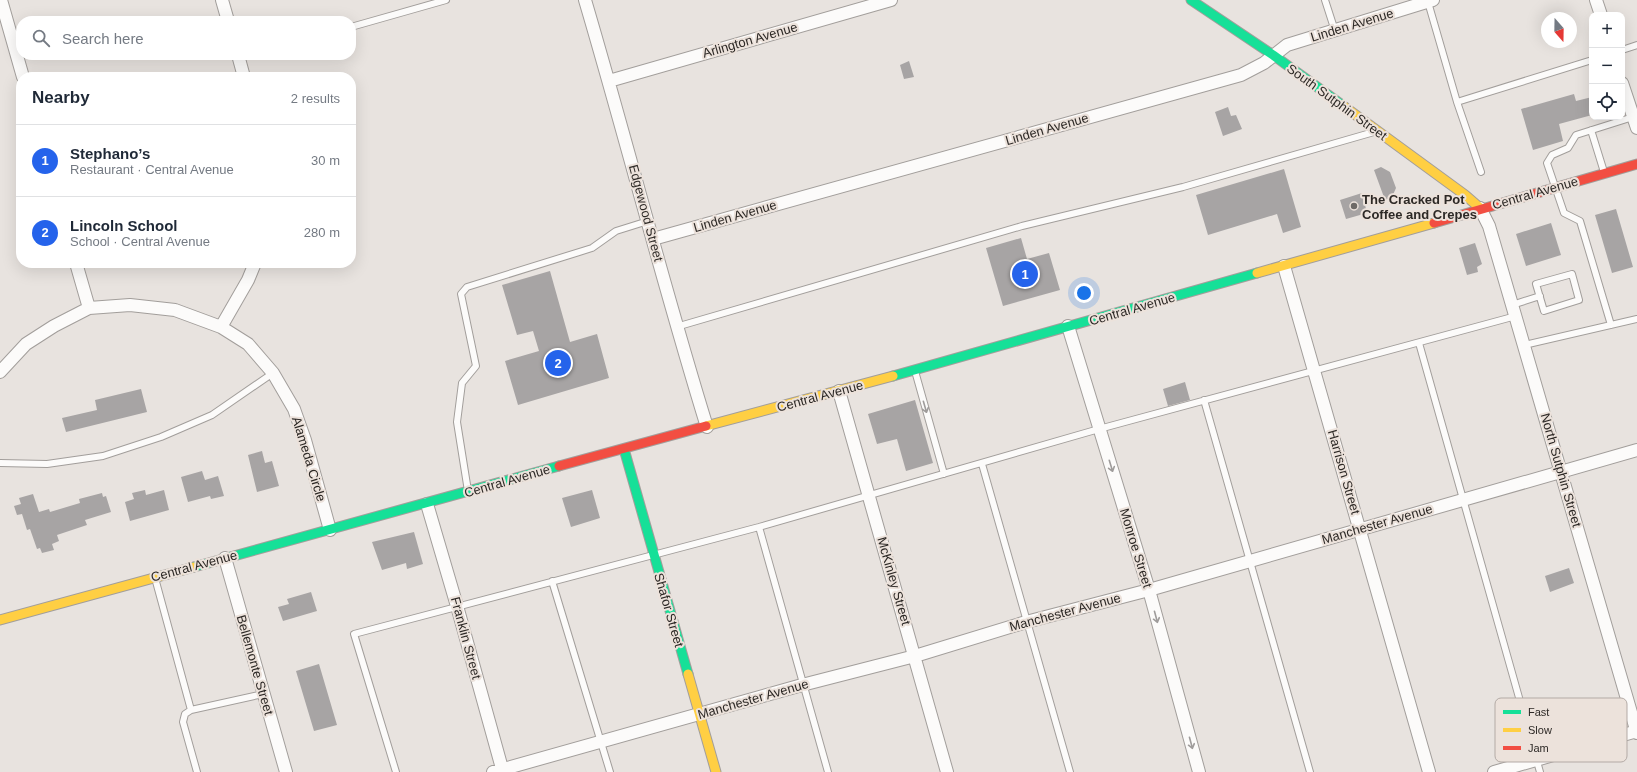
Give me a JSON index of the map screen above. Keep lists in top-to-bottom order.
{
  "streets": {
    "street": [
      "Linden Avenue",
      "Arlington Avenue",
      "South Sutphin Street",
      "Central Avenue",
      "Edgewood Street",
      "Alameda Circle",
      "North Sutphin Street",
      "Harrison Street",
      "Manchester Avenue",
      "Monroe Street",
      "McKinley Street",
      "Shafor Street",
      "Franklin Street",
      "Bellemonte Street"
    ]
  },
  "crossings": [
    ["Linden Avenue", "South Sutphin Street"],
    ["Linden Avenue", "Edgewood Street"],
    ["Arlington Avenue", "Edgewood Street"],
    ["South Sutphin Street", "Central Avenue"],
    ["South Sutphin Street", "North Sutphin Street"],
    ["Central Avenue", "Edgewood Street"],
    ["Central Avenue", "Alameda Circle"],
    ["Central Avenue", "North Sutphin Street"],
    ["Central Avenue", "Harrison Street"],
    ["Central Avenue", "Monroe Street"],
    ["Central Avenue", "McKinley Street"],
    ["Central Avenue", "Shafor Street"],
    ["Central Avenue", "Franklin Street"],
    ["Central Avenue", "Bellemonte Street"],
    ["North Sutphin Street", "Manchester Avenue"],
    ["Harrison Street", "Manchester Avenue"],
    ["Manchester Avenue", "Monroe Street"],
    ["Manchester Avenue", "McKinley Street"],
    ["Manchester Avenue", "Shafor Street"],
    ["Manchester Avenue", "Franklin Street"]
  ],
  "one_way": ["Monroe Street"],
  "places": ["The Cracked Pot Coffee and Crepes"],
  "legend": ["Fast", "Slow", "Jam"],
  "north": "bottom",
  "page": {
    "map_buttons": ["+", "−"],
    "search": "Search here",
    "heading": ["Nearby", "2 results"],
    "list": [
      {
        "mark": "1",
        "name": "Stephano’s",
        "note": "Restaurant · Central Avenue",
        "value": "30 m"
      },
      {
        "mark": "2",
        "name": "Lincoln School",
        "note": "School · Central Avenue",
        "value": "280 m"
      }
    ],
    "pins": ["1", "2"]
  }
}
